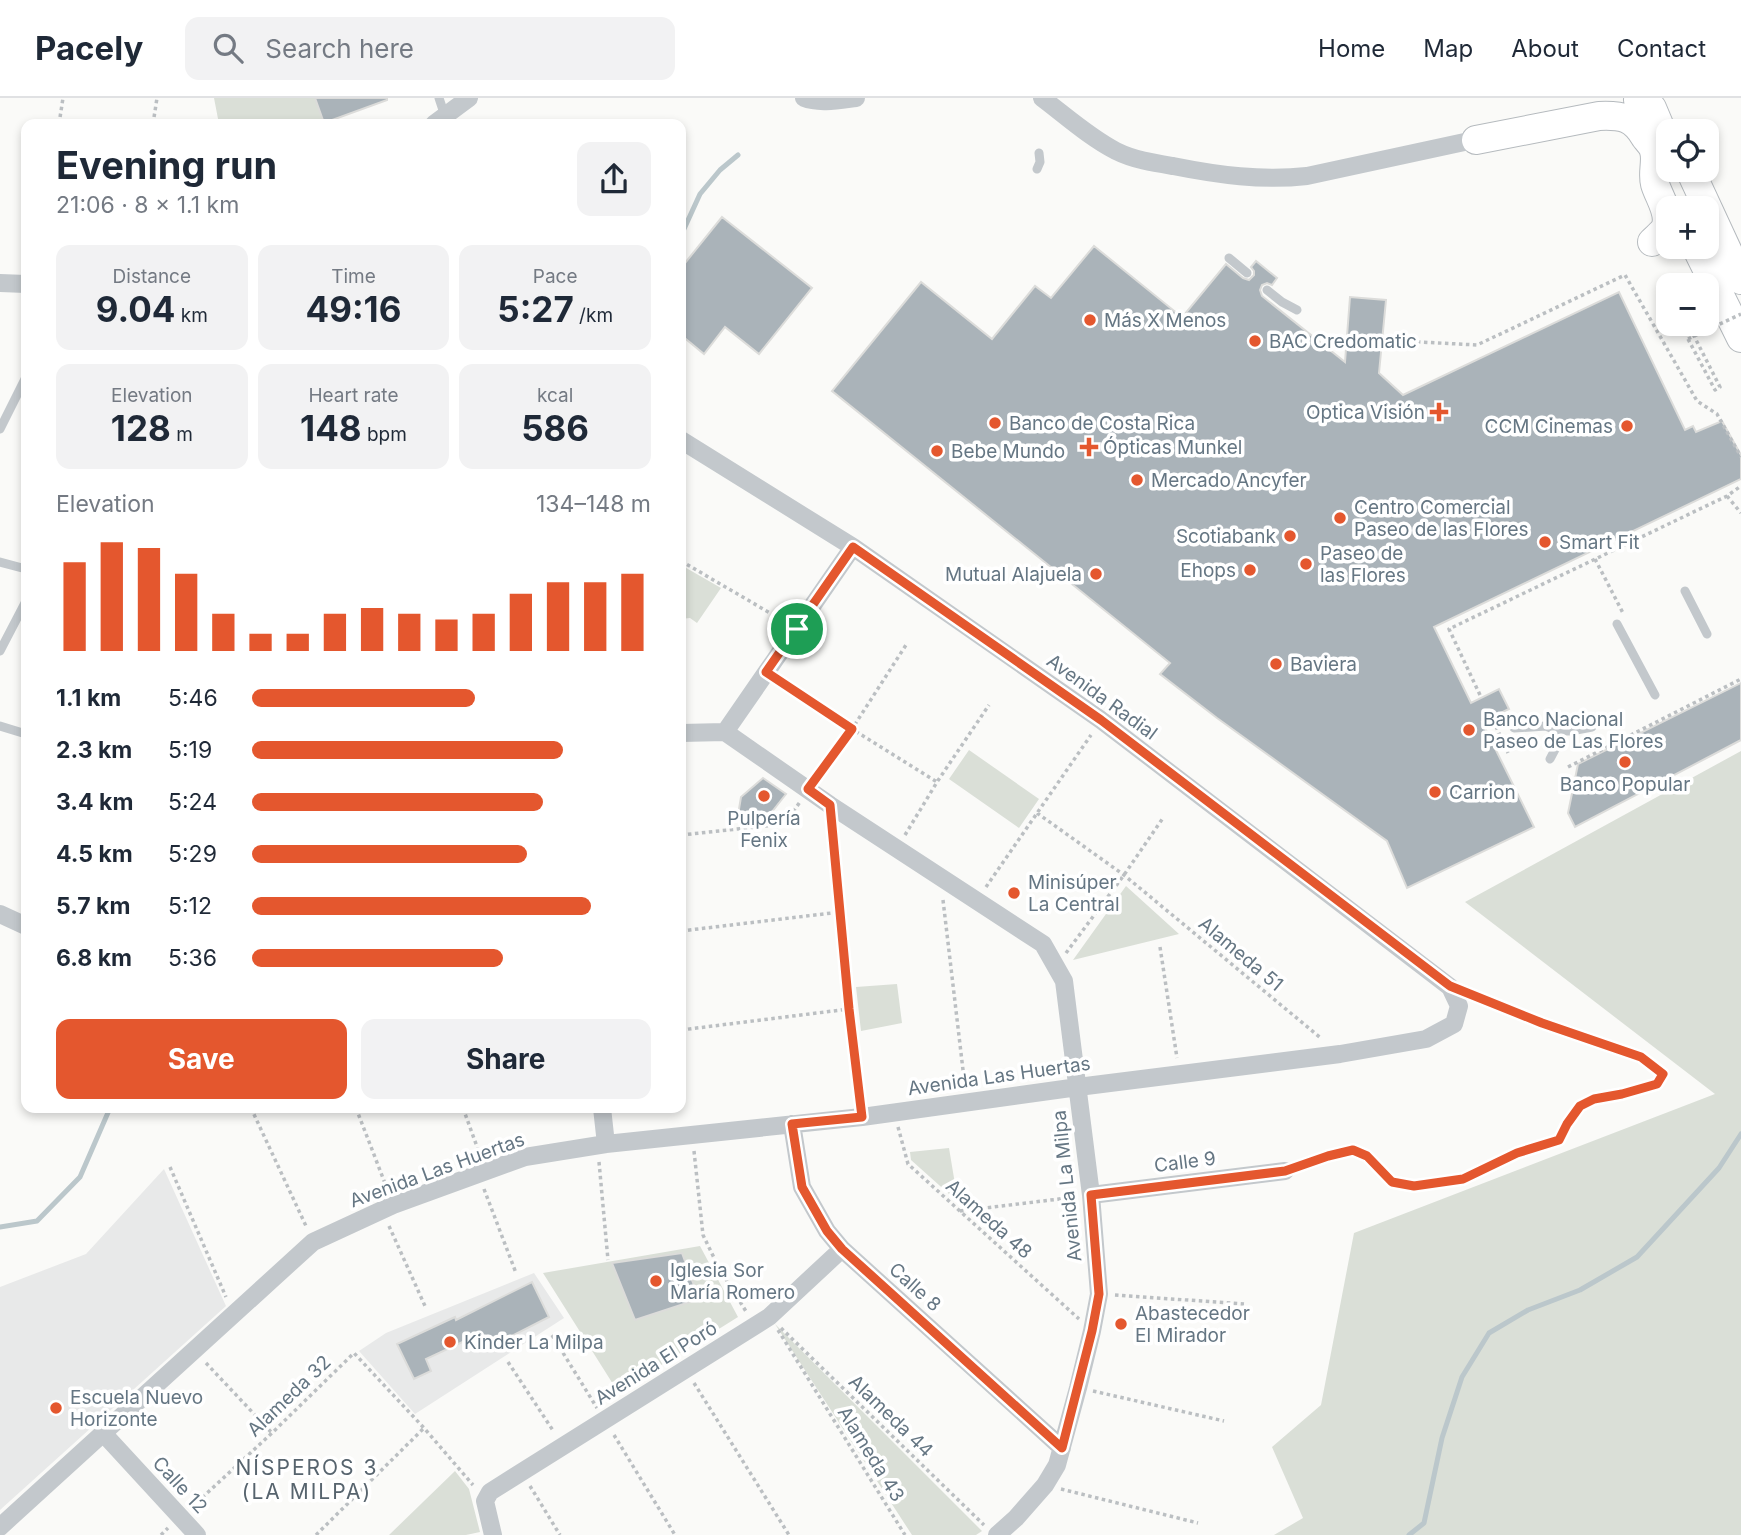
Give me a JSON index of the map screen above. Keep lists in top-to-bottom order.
{
  "streets": {
    "street": [
      "Avenida Radial",
      "Avenida Las Huertas",
      "Calle 9",
      "Avenida La Milpa",
      "Calle 8",
      "Avenida El Poró",
      "Calle 12"
    ],
    "path": [
      "Alameda 51",
      "Alameda 48",
      "Alameda 32",
      "Alameda 44",
      "Alameda 43"
    ]
  },
  "crossings": [
    ["Avenida Radial", "Avenida Las Huertas"],
    ["Alameda 51", "Avenida Las Huertas"],
    ["Avenida Las Huertas", "Avenida La Milpa"],
    ["Avenida Las Huertas", "Alameda 48"],
    ["Avenida Las Huertas", "Calle 8"],
    ["Avenida Las Huertas", "Calle 12"],
    ["Calle 9", "Avenida La Milpa"],
    ["Avenida La Milpa", "Alameda 48"],
    ["Avenida La Milpa", "Calle 8"],
    ["Avenida La Milpa", "Alameda 44"],
    ["Calle 8", "Avenida El Poró"],
    ["Avenida El Poró", "Alameda 44"],
    ["Avenida El Poró", "Alameda 43"],
    ["Alameda 32", "Calle 12"],
    ["Alameda 44", "Alameda 43"]
  ],
  "districts": ["NÍSPEROS 3 (LA MILPA)"],
  "places": {
    "other": [
      "Más X Menos",
      "BAC Credomatic",
      "Banco de Costa Rica",
      "CCM Cinemas",
      "Bebe Mundo",
      "Mercado Ancyfer",
      "Centro Comercial Paseo de las Flores",
      "Scotiabank",
      "Smart Fit",
      "Paseo de las Flores",
      "Ehops",
      "Mutual Alajuela",
      "Baviera",
      "Banco Nacional Paseo de Las Flores",
      "Banco Popular",
      "Carrion",
      "Pulpería Fenix",
      "Minisúper La Central",
      "Iglesia Sor María Romero",
      "Abastecedor El Mirador",
      "Kinder La Milpa",
      "Escuela Nuevo Horizonte"
    ],
    "health": ["Optica Visión", "Ópticas Munkel"]
  },
  "page": {
    "header": "Pacely",
    "search": "Search here",
    "nav": [
      "Home",
      "Map",
      "About",
      "Contact"
    ],
    "map_buttons": ["+", "−"],
    "heading": ["Evening run", "21:06 · 8 × 1.1 km"],
    "stats": [
      ["Distance", "9.04 km"],
      ["Time", "49:16"],
      ["Pace", "5:27 /km"],
      ["Elevation", "128 m"],
      ["Heart rate", "148 bpm"],
      ["kcal", "586"]
    ],
    "chart": ["Elevation", "134–148 m"],
    "list": [
      {
        "name": "1.1 km",
        "note": "5:46"
      },
      {
        "name": "2.3 km",
        "note": "5:19"
      },
      {
        "name": "3.4 km",
        "note": "5:24"
      },
      {
        "name": "4.5 km",
        "note": "5:29"
      },
      {
        "name": "5.7 km",
        "note": "5:12"
      },
      {
        "name": "6.8 km",
        "note": "5:36"
      }
    ],
    "buttons": ["Save", "Share"]
  }
}
